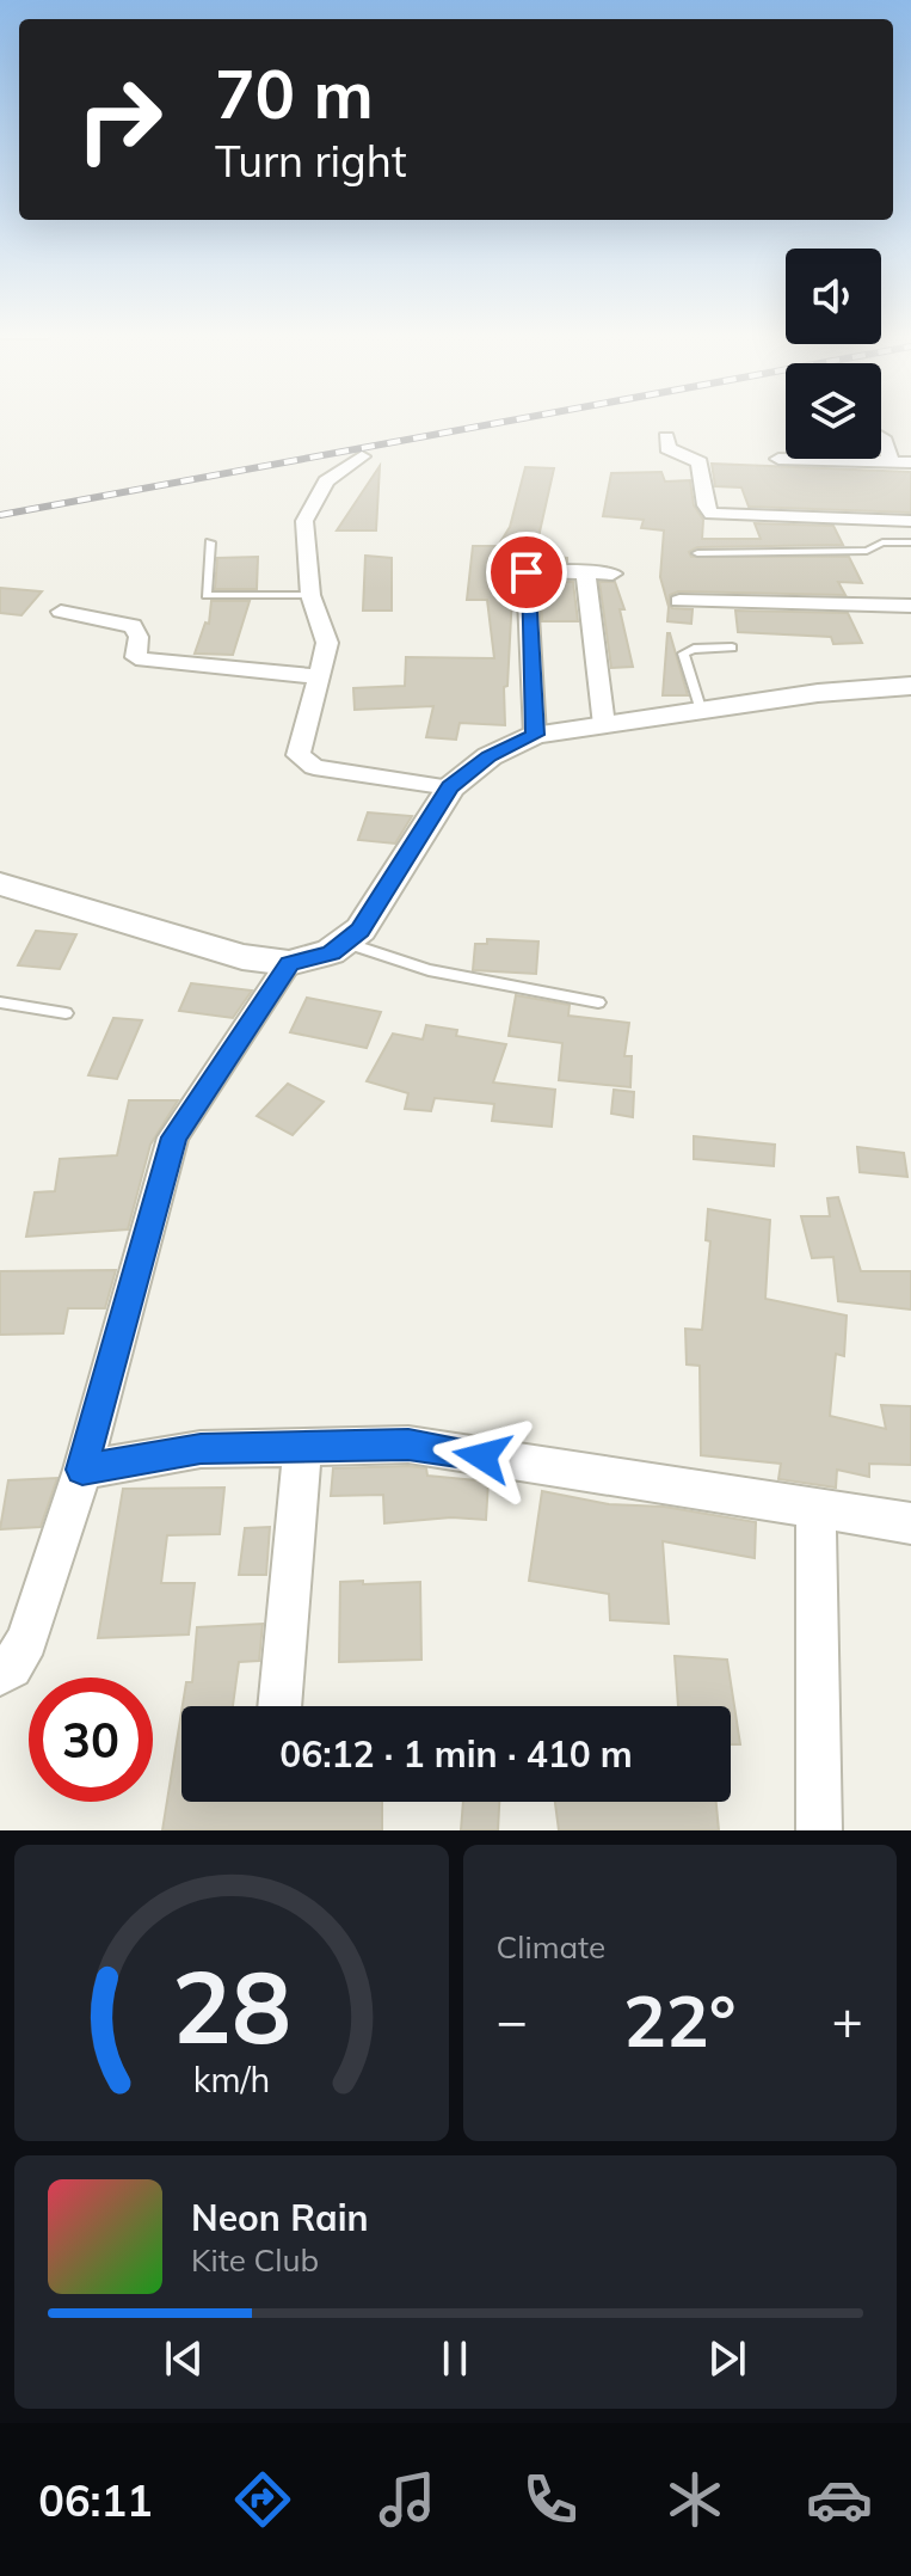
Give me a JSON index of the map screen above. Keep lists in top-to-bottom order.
{
  "page": {
    "turn": ["70 m", "Turn right"],
    "limit": "30",
    "trip": "06:12 · 1 min · 410 m",
    "tile": "Climate",
    "heat": ["−", "22°", "+"],
    "song": ["Neon Rain", "Kite Club"],
    "tabs": "06:11",
    "gauge": ["28", "km/h"]
  }
}
